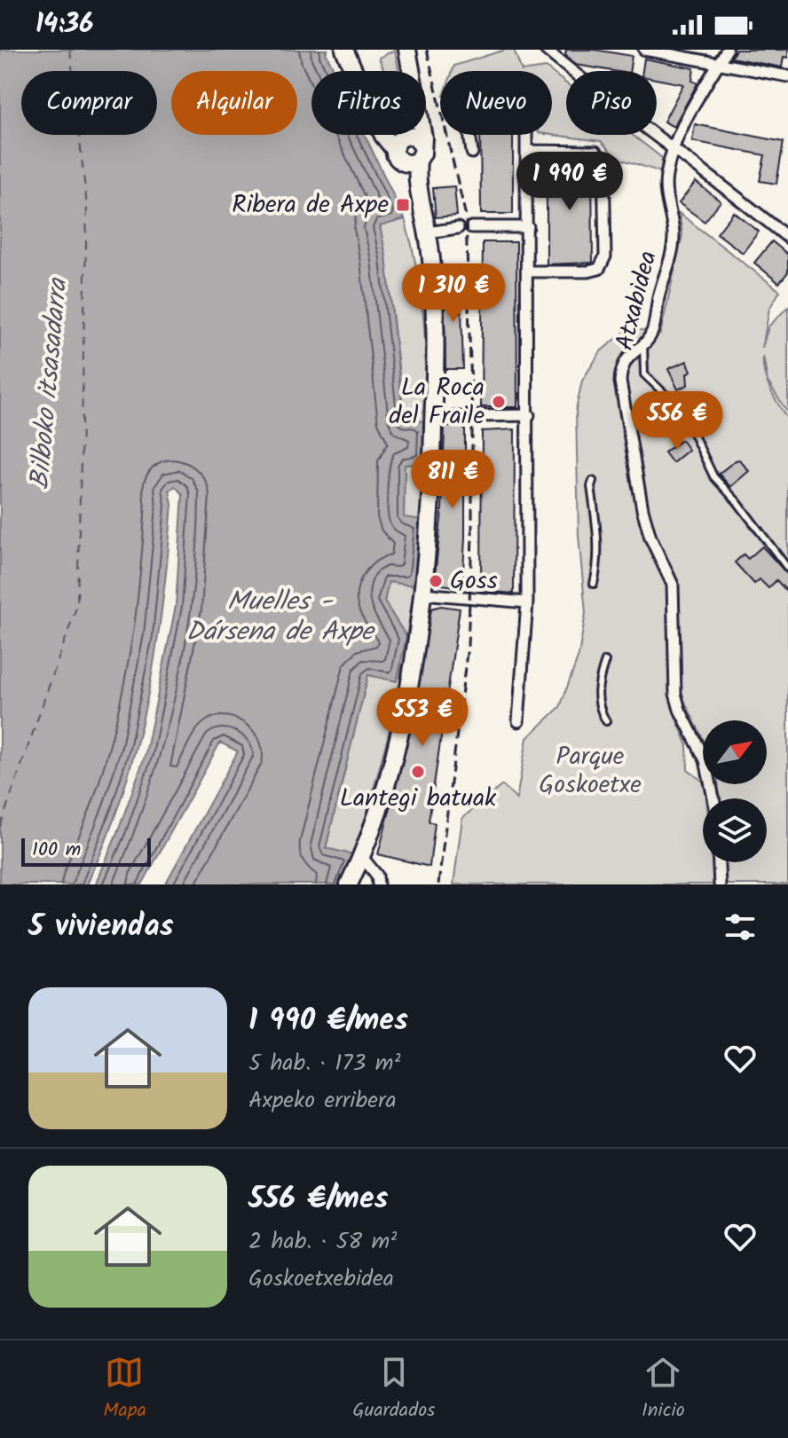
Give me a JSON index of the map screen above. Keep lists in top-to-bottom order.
{
  "streets": {
    "street": ["Atxabidea"]
  },
  "water": ["Bilboko itsasadarra", "Muelles - Dársena de Axpe"],
  "parks": ["Parque Goskoetxe"],
  "places": {
    "transit": ["Ribera de Axpe"],
    "other": ["La Roca del Fraile", "Goss", "Lantegi batuak"]
  },
  "scale_bar": "100 m",
  "north": "top right",
  "page": {
    "status": "14:36",
    "chip": [
      "Comprar",
      "Alquilar",
      "Filtros",
      "Nuevo",
      "Piso"
    ],
    "price": [
      "1 990 €",
      "1 310 €",
      "556 €",
      "811 €",
      "553 €"
    ],
    "scale": "100 m",
    "heading": "5 viviendas",
    "list": [
      {
        "name": "1 990 €/mes",
        "note": "5 hab. · 173 m² · Axpeko erribera"
      },
      {
        "name": "556 €/mes",
        "note": "2 hab. · 58 m² · Goskoetxebidea"
      }
    ],
    "tabs": ["Mapa", "Guardados", "Inicio"]
  }
}
